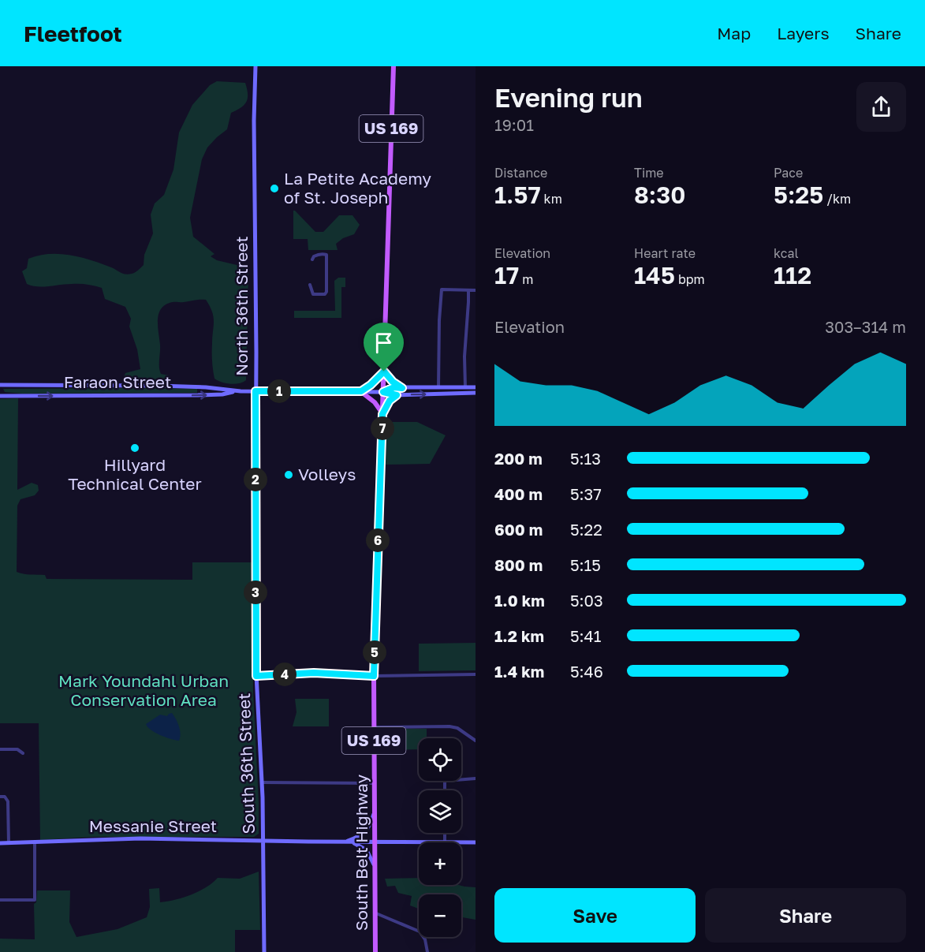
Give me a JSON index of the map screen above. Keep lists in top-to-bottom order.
{
  "streets": {
    "main road": [
      "US 169",
      "North 36th Street",
      "Faraon Street",
      "South 36th Street",
      "Messanie Street",
      "South Belt Highway"
    ]
  },
  "crossings": [
    ["US 169", "Faraon Street"],
    ["US 169", "South Belt Highway"],
    ["North 36th Street", "Faraon Street"],
    ["North 36th Street", "South 36th Street"],
    ["South 36th Street", "Messanie Street"],
    ["Messanie Street", "South Belt Highway"]
  ],
  "parks": ["Mark Youndahl Urban Conservation Area"],
  "places": ["La Petite Academy of St. Joseph", "Hillyard Technical Center", "Volleys"],
  "page": {
    "header": "Fleetfoot",
    "nav": ["Map", "Layers", "Share"],
    "heading": ["Evening run", "19:01"],
    "stats": [
      ["Distance", "1.57 km"],
      ["Time", "8:30"],
      ["Pace", "5:25 /km"],
      ["Elevation", "17 m"],
      ["Heart rate", "145 bpm"],
      ["kcal", "112"]
    ],
    "chart": ["Elevation", "303–314 m"],
    "pins": [
      "1",
      "7",
      "2",
      "6",
      "3",
      "5",
      "4"
    ],
    "list": [
      {
        "name": "200 m",
        "note": "5:13"
      },
      {
        "name": "400 m",
        "note": "5:37"
      },
      {
        "name": "600 m",
        "note": "5:22"
      },
      {
        "name": "800 m",
        "note": "5:15"
      },
      {
        "name": "1.0 km",
        "note": "5:03"
      },
      {
        "name": "1.2 km",
        "note": "5:41"
      },
      {
        "name": "1.4 km",
        "note": "5:46"
      }
    ],
    "map_buttons": ["+", "−"],
    "buttons": ["Save", "Share"]
  }
}
